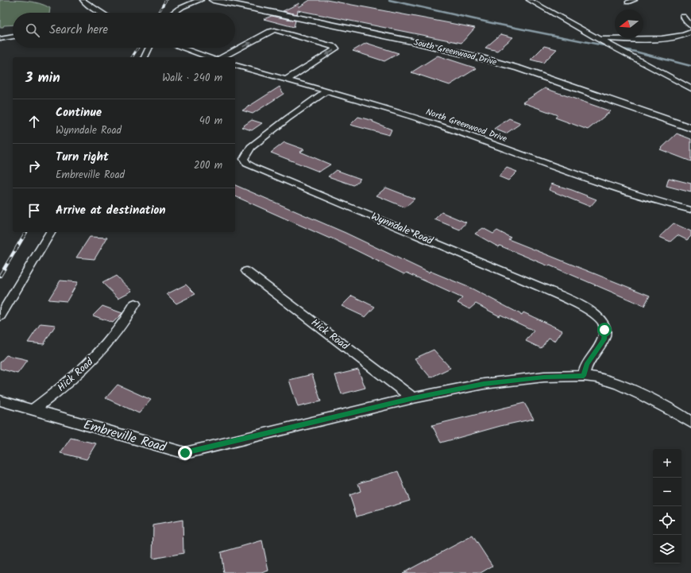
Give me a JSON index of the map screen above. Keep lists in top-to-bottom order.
{
  "streets": {
    "street": [
      "South Greenwood Drive",
      "North Greenwood Drive",
      "Wynndale Road",
      "Hick Road",
      "Embreville Road"
    ]
  },
  "crossings": [
    ["North Greenwood Drive", "Wynndale Road"],
    ["Wynndale Road", "Embreville Road"],
    ["Hick Road", "Embreville Road"]
  ],
  "north": "left",
  "page": {
    "search": "Search here",
    "heading": ["3 min", "Walk · 240 m"],
    "list": [
      ["Continue", "Wynndale Road", "40 m"],
      ["Turn right", "Embreville Road", "200 m"],
      "Arrive at destination"
    ],
    "map_buttons": ["+", "−"]
  }
}
